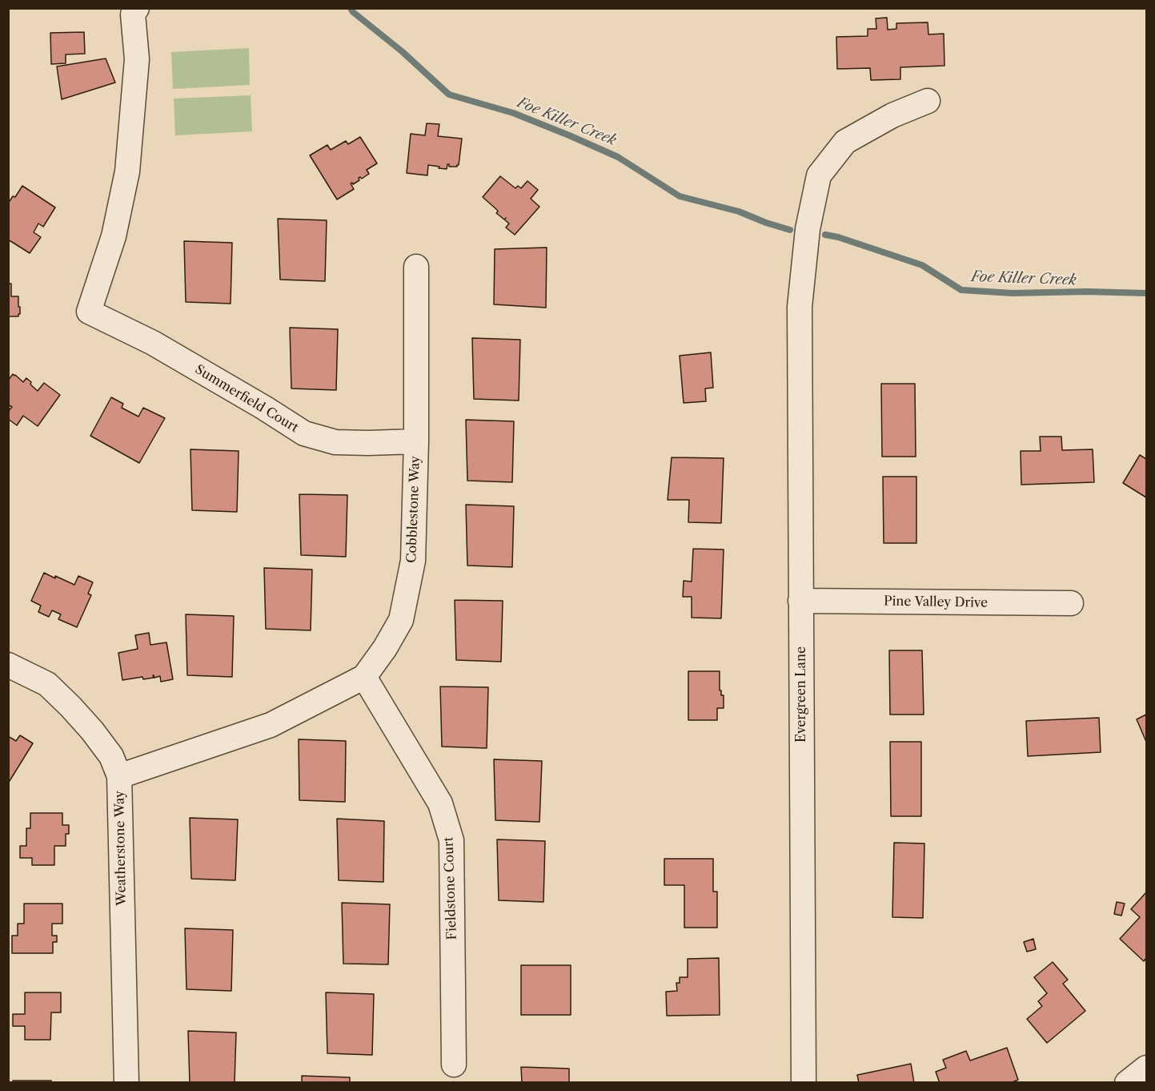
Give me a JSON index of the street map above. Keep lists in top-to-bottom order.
{
  "streets": {
    "street": [
      "Summerfield Court",
      "Cobblestone Way",
      "Pine Valley Drive",
      "Evergreen Lane",
      "Weatherstone Way",
      "Fieldstone Court"
    ]
  },
  "crossings": [
    ["Summerfield Court", "Cobblestone Way"],
    ["Cobblestone Way", "Weatherstone Way"],
    ["Cobblestone Way", "Fieldstone Court"],
    ["Pine Valley Drive", "Evergreen Lane"]
  ],
  "water": ["Foe Killer Creek"]
}
